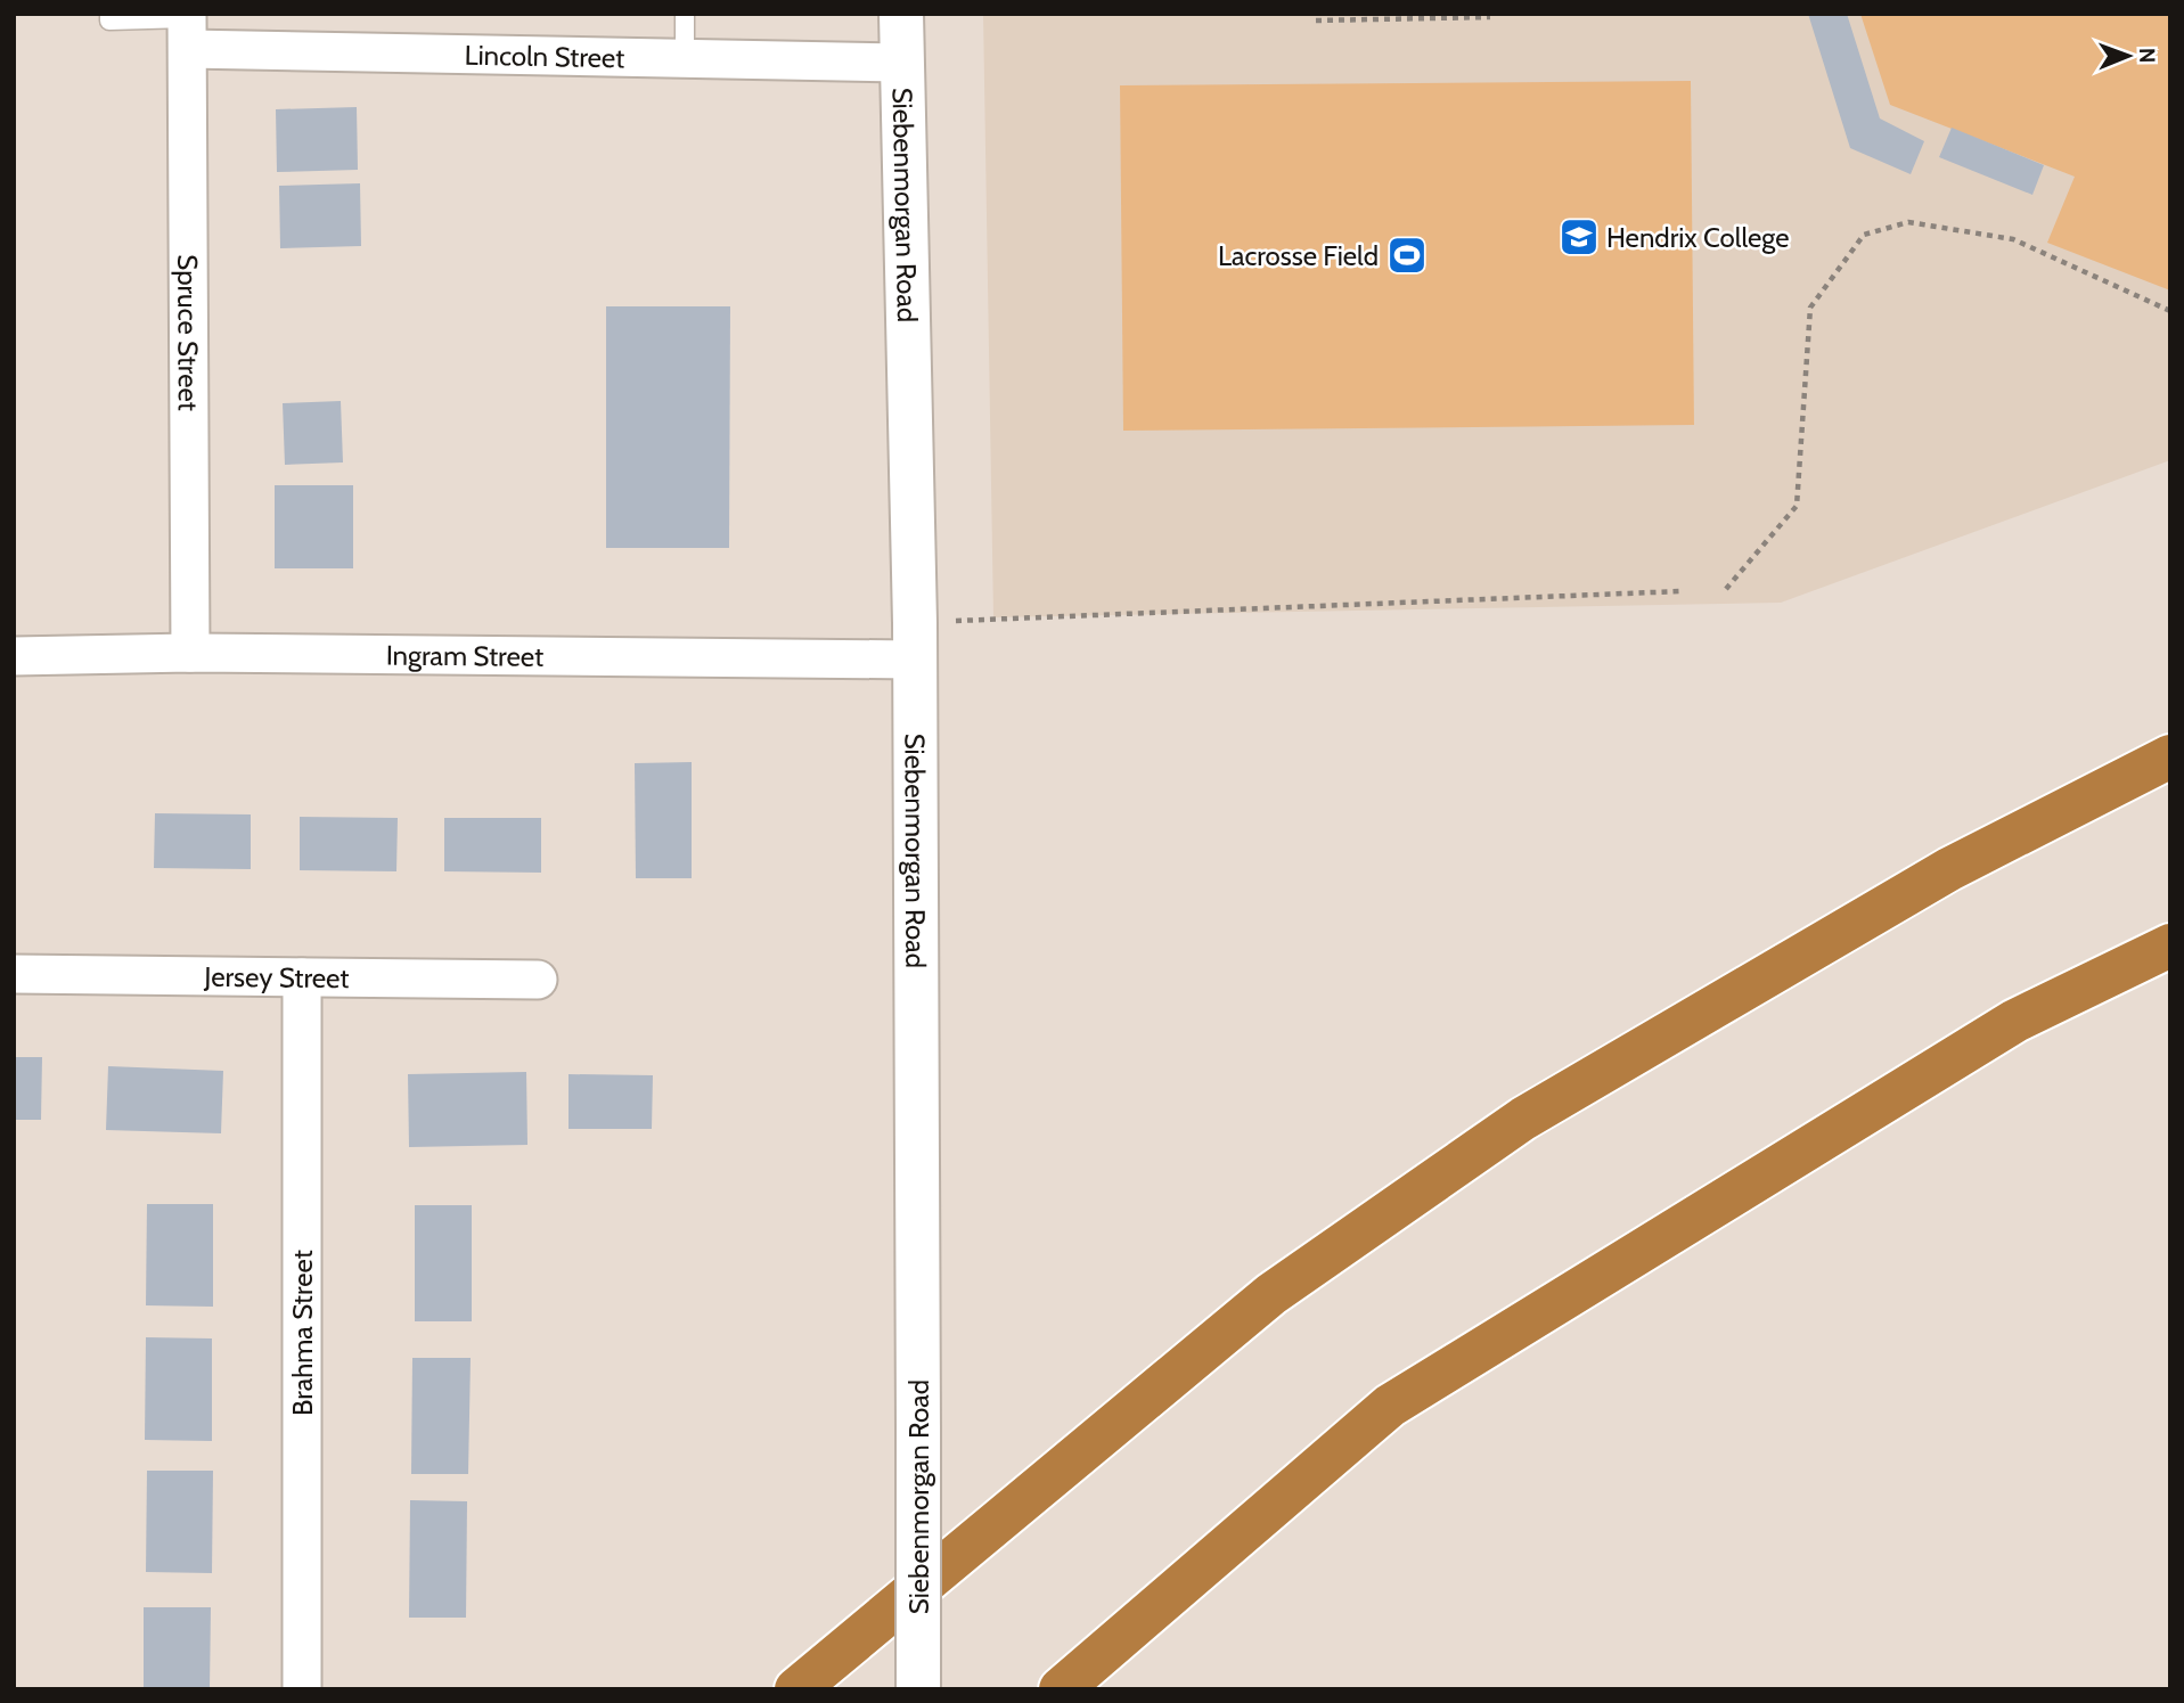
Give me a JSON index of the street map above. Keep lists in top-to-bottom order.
{
  "streets": {
    "street": [
      "Lincoln Street",
      "Siebenmorgan Road",
      "Spruce Street",
      "Ingram Street",
      "Jersey Street",
      "Brahma Street"
    ]
  },
  "crossings": [
    ["Lincoln Street", "Siebenmorgan Road"],
    ["Lincoln Street", "Spruce Street"],
    ["Siebenmorgan Road", "Ingram Street"],
    ["Spruce Street", "Ingram Street"],
    ["Jersey Street", "Brahma Street"]
  ],
  "places": {
    "school or university": ["Hendrix College"],
    "sports": ["Lacrosse Field"]
  },
  "north": "right"
}
